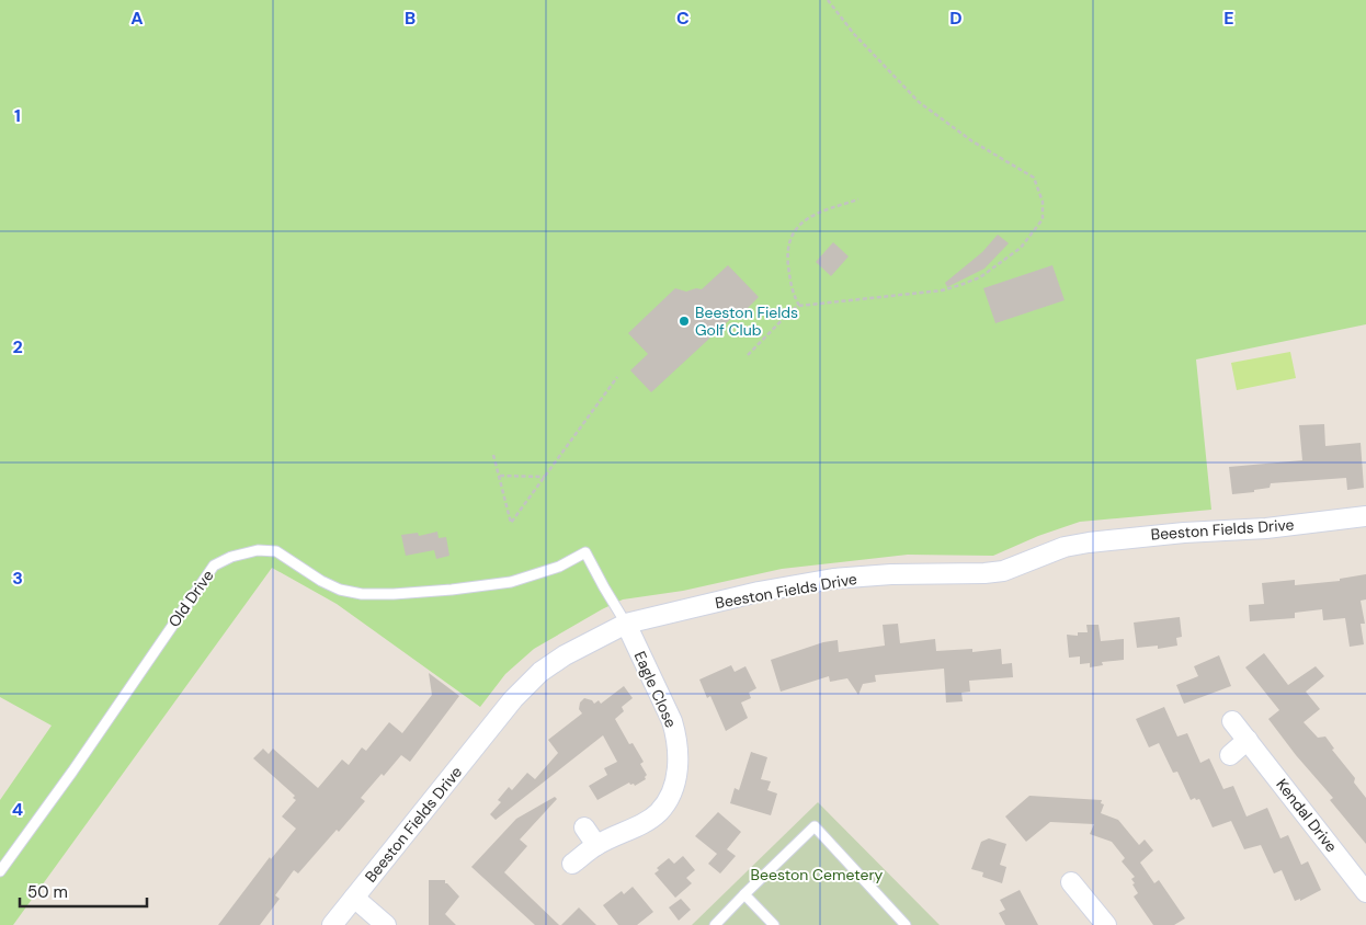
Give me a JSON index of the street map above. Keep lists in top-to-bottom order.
{
  "streets": {
    "street": ["Beeston Fields Drive", "Eagle Close", "Kendal Drive"],
    "lane": ["Old Drive"]
  },
  "crossings": [
    ["Beeston Fields Drive", "Old Drive"],
    ["Beeston Fields Drive", "Eagle Close"],
    ["Old Drive", "Eagle Close"]
  ],
  "parks": ["Beeston Cemetery"],
  "places": ["Beeston Fields Golf Club"],
  "scale_bar": "50 m",
  "grid": {
    "columns": [
      "A",
      "B",
      "C",
      "D",
      "E"
    ],
    "rows": [
      "1",
      "2",
      "3",
      "4"
    ]
  }
}
